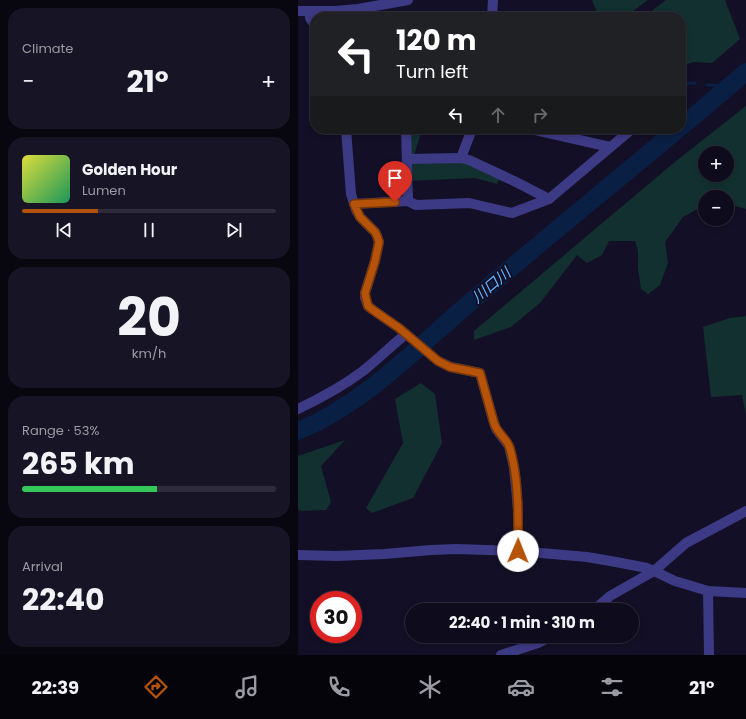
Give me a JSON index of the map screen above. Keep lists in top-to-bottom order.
{
  "water": ["川口川"],
  "page": {
    "tile": [
      "Climate",
      ["20", "km/h"],
      ["Range · 53%", "265 km"],
      ["Arrival", "22:40"]
    ],
    "turn": ["120 m", "Turn left"],
    "heat": ["−", "21°", "+"],
    "map_buttons": ["+", "−"],
    "song": ["Golden Hour", "Lumen"],
    "limit": "30",
    "trip": "22:40 · 1 min · 310 m",
    "tabs": ["22:39", "21°"]
  }
}
